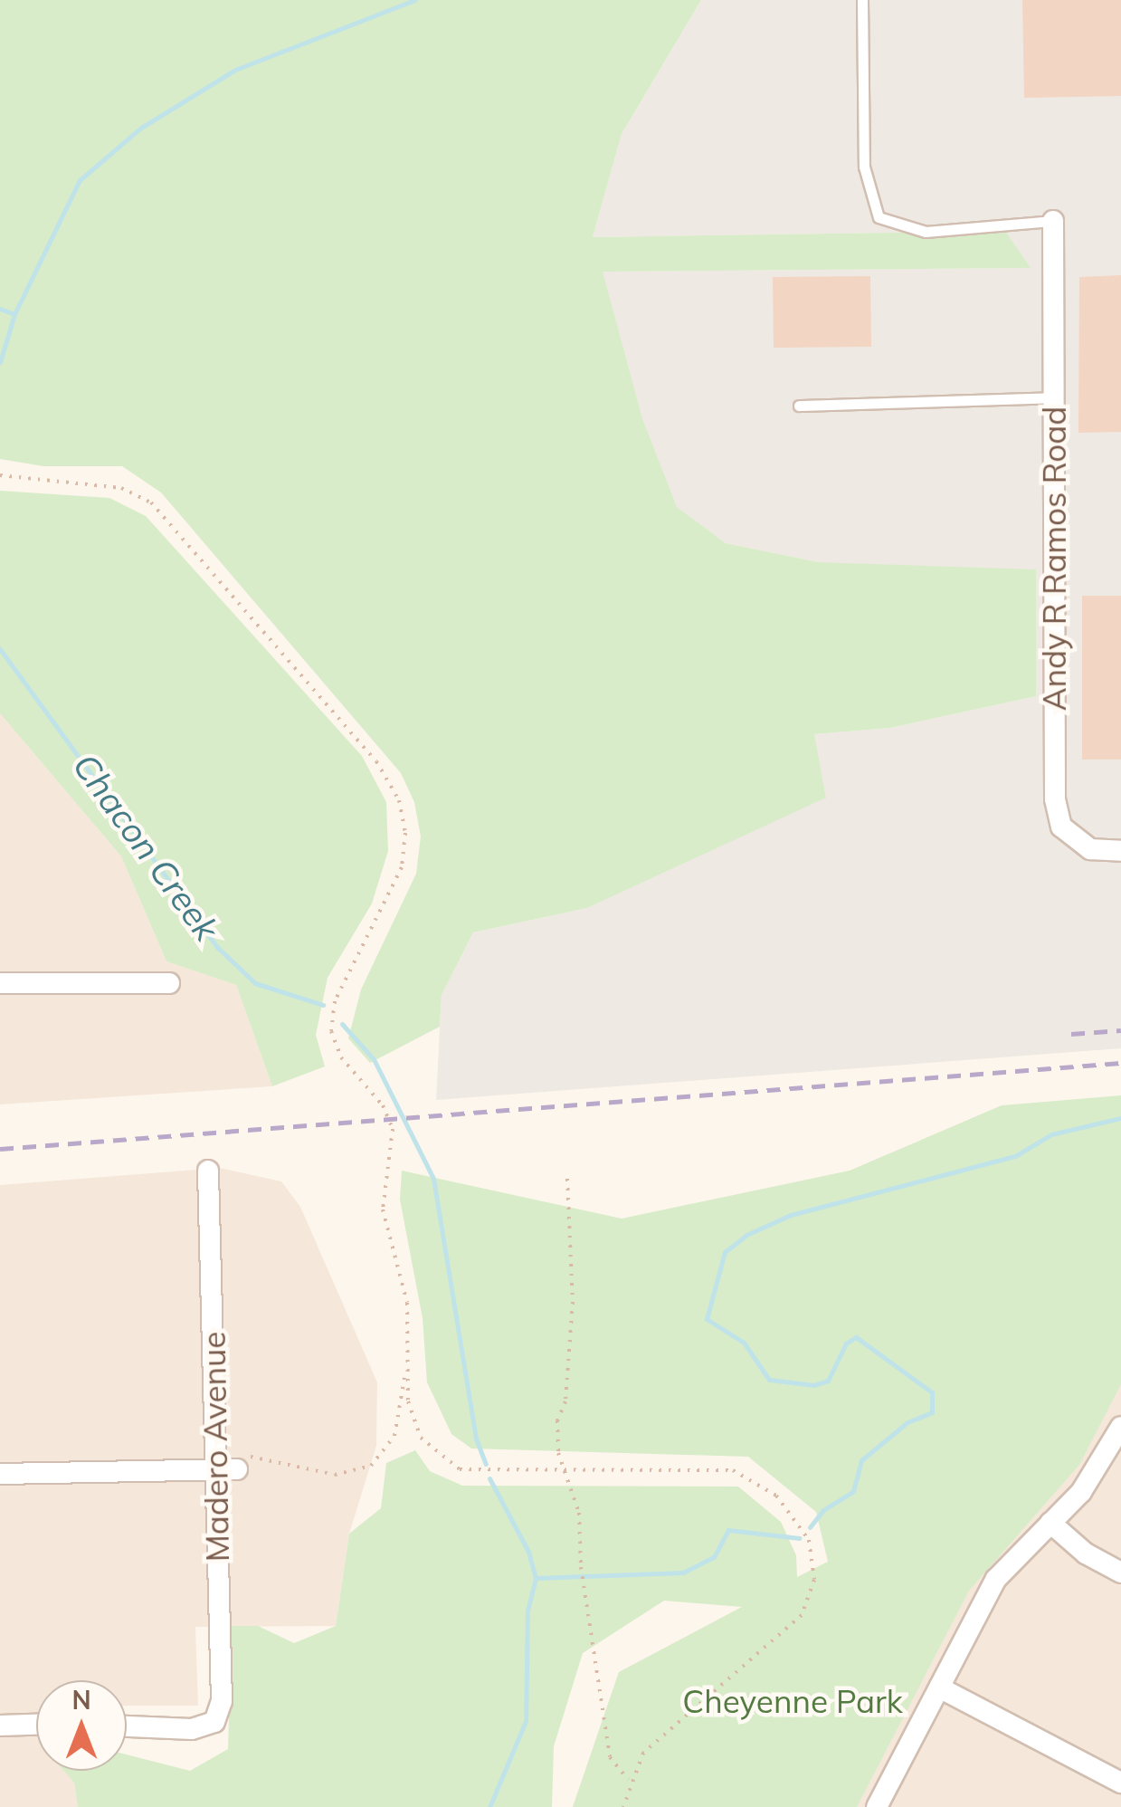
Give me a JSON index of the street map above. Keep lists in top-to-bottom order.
{
  "streets": {
    "street": ["Andy R Ramos Road", "Madero Avenue"]
  },
  "water": ["Chacon Creek"],
  "parks": ["Cheyenne Park"],
  "north": "top"
}
